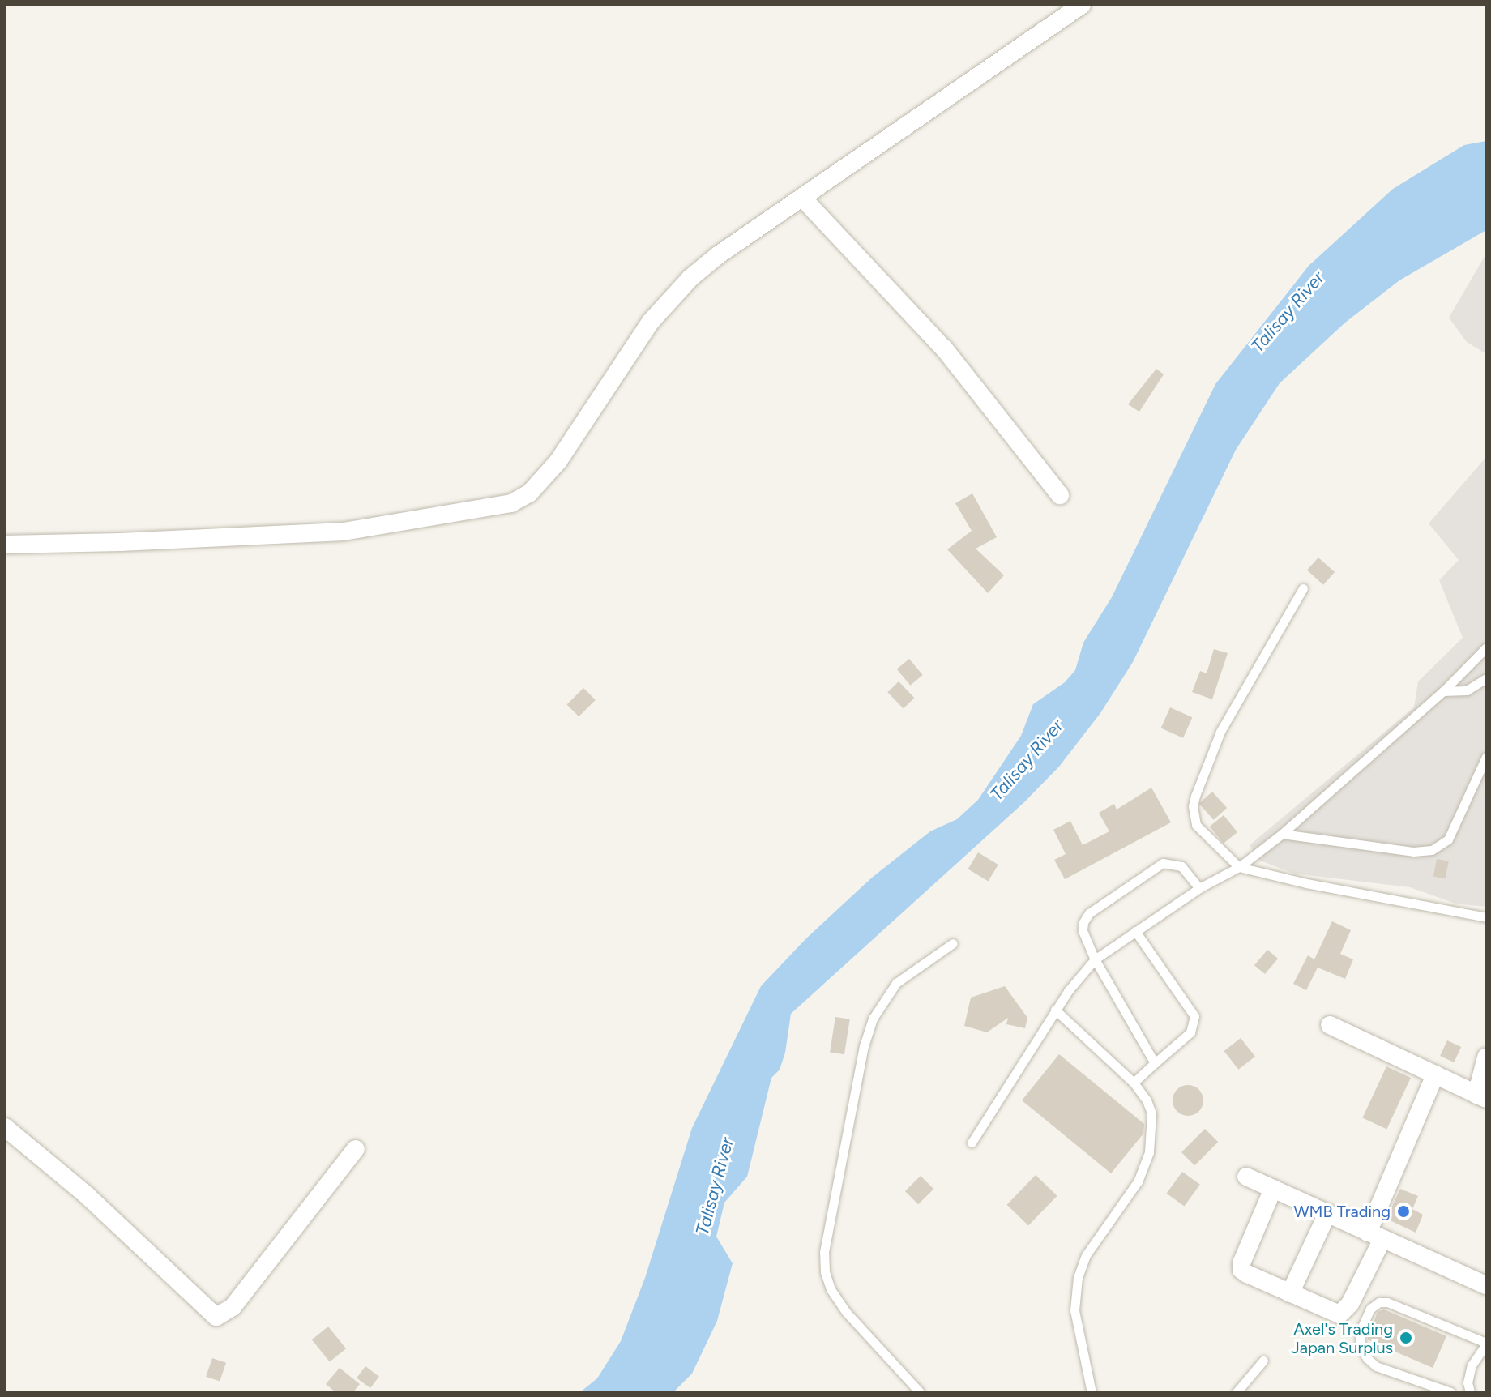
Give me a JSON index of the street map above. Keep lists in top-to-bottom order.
{
  "water": ["Talisay River"],
  "places": ["WMB Trading", "Axel's Trading Japan Surplus"]
}
